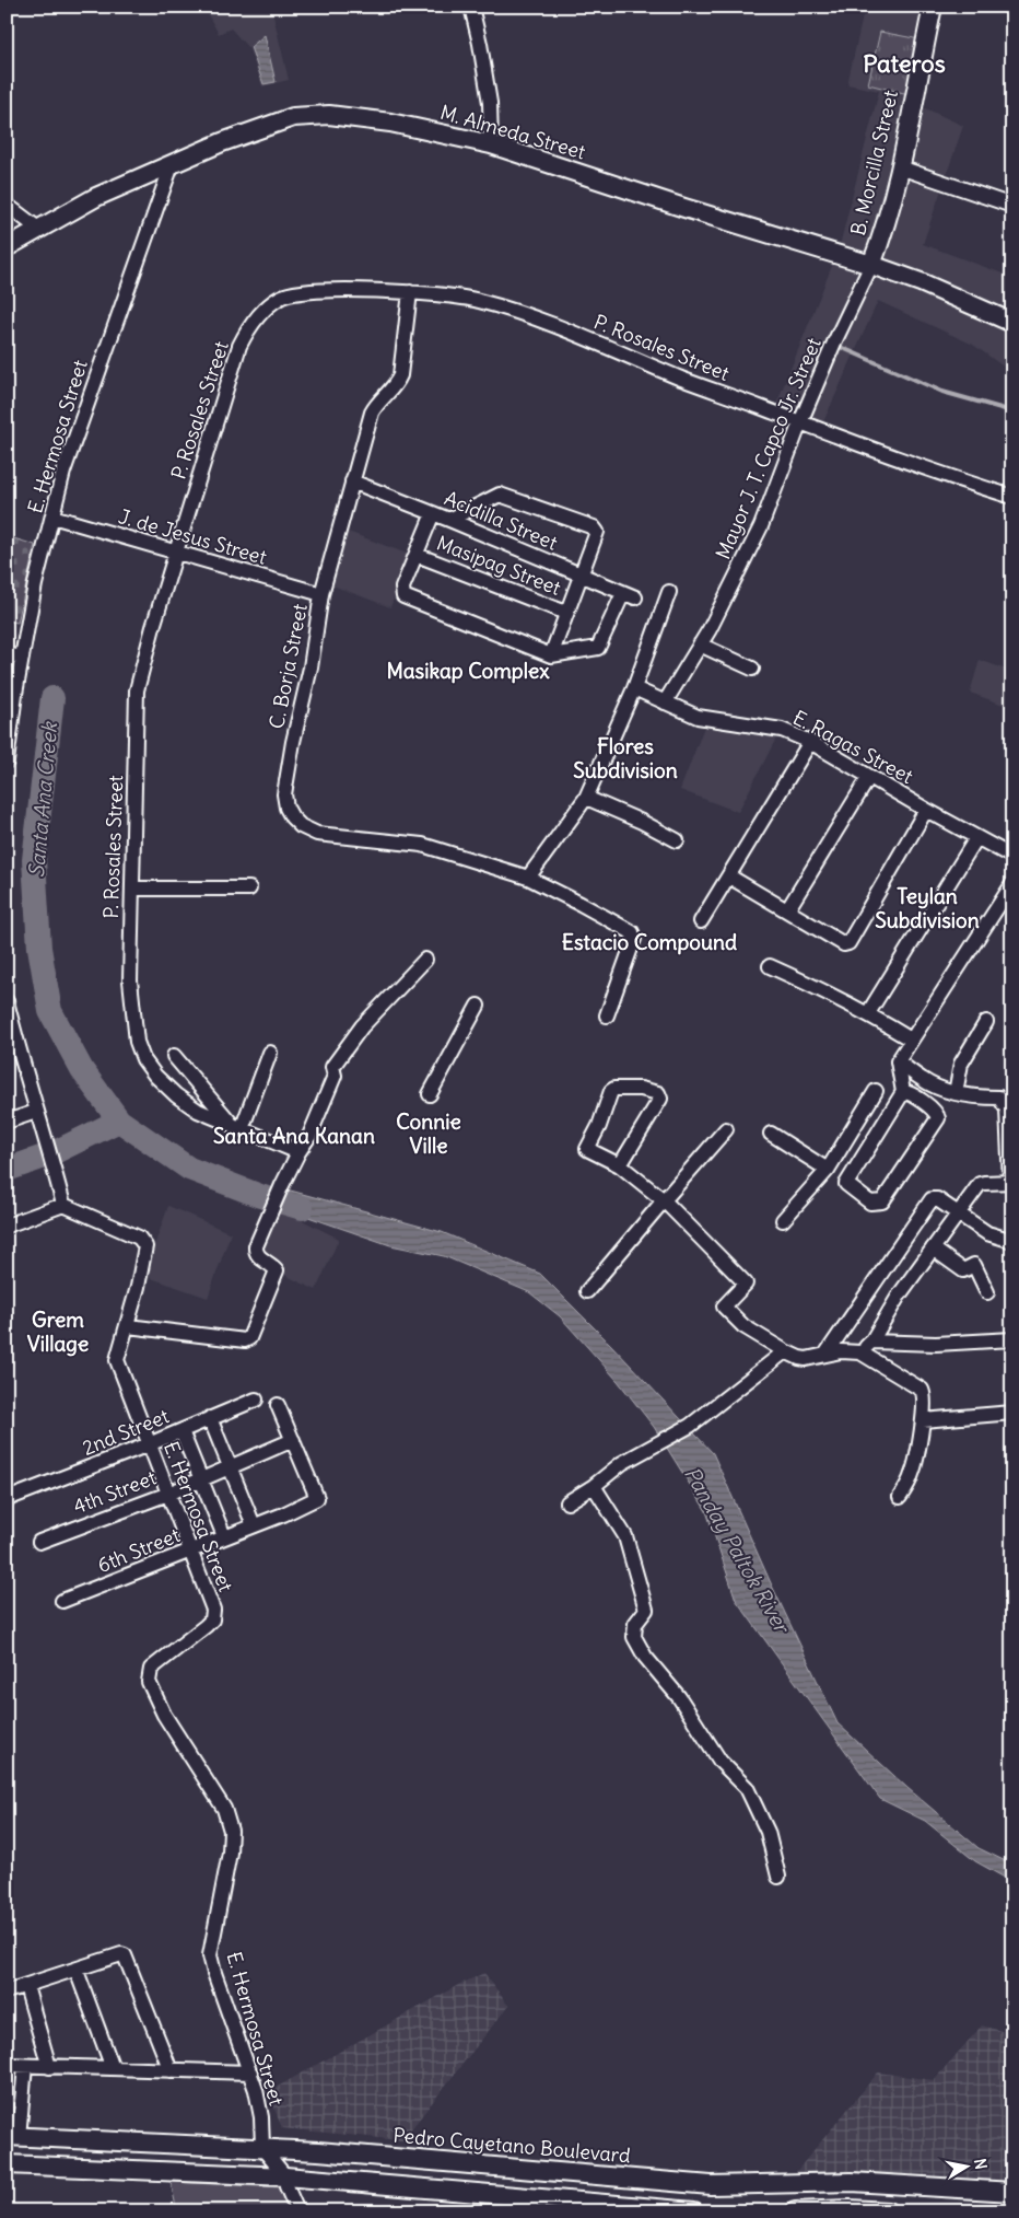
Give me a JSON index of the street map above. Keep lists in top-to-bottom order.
{
  "streets": {
    "main road": ["M. Almeda Street", "B. Morcilla Street", "Pedro Cayetano Boulevard"],
    "street": [
      "P. Rosales Street",
      "E. Hermosa Street",
      "Mayor J. T. Capco Jr. Street",
      "Acidilla Street",
      "J. de Jesus Street",
      "Masipag Street",
      "C. Borja Street",
      "E. Ragas Street",
      "2nd Street",
      "4th Street",
      "6th Street"
    ]
  },
  "crossings": [
    ["M. Almeda Street", "B. Morcilla Street"],
    ["M. Almeda Street", "E. Hermosa Street"],
    ["M. Almeda Street", "Mayor J. T. Capco Jr. Street"],
    ["B. Morcilla Street", "Mayor J. T. Capco Jr. Street"],
    ["P. Rosales Street", "Mayor J. T. Capco Jr. Street"],
    ["P. Rosales Street", "J. de Jesus Street"],
    ["P. Rosales Street", "C. Borja Street"],
    ["E. Hermosa Street", "J. de Jesus Street"],
    ["E. Hermosa Street", "2nd Street"],
    ["E. Hermosa Street", "4th Street"],
    ["E. Hermosa Street", "6th Street"],
    ["E. Hermosa Street", "Pedro Cayetano Boulevard"],
    ["Mayor J. T. Capco Jr. Street", "E. Ragas Street"],
    ["Acidilla Street", "C. Borja Street"],
    ["J. de Jesus Street", "C. Borja Street"],
    ["4th Street", "6th Street"]
  ],
  "districts": [
    "Pateros",
    "Masikap Complex",
    "Flores Subdivision",
    "Teylan Subdivision",
    "Estacio Compound",
    "Connie Ville",
    "Santa Ana Kanan",
    "Grem Village"
  ],
  "water": ["Santa Ana Creek", "Panday Paltok River"],
  "north": "right"
}
